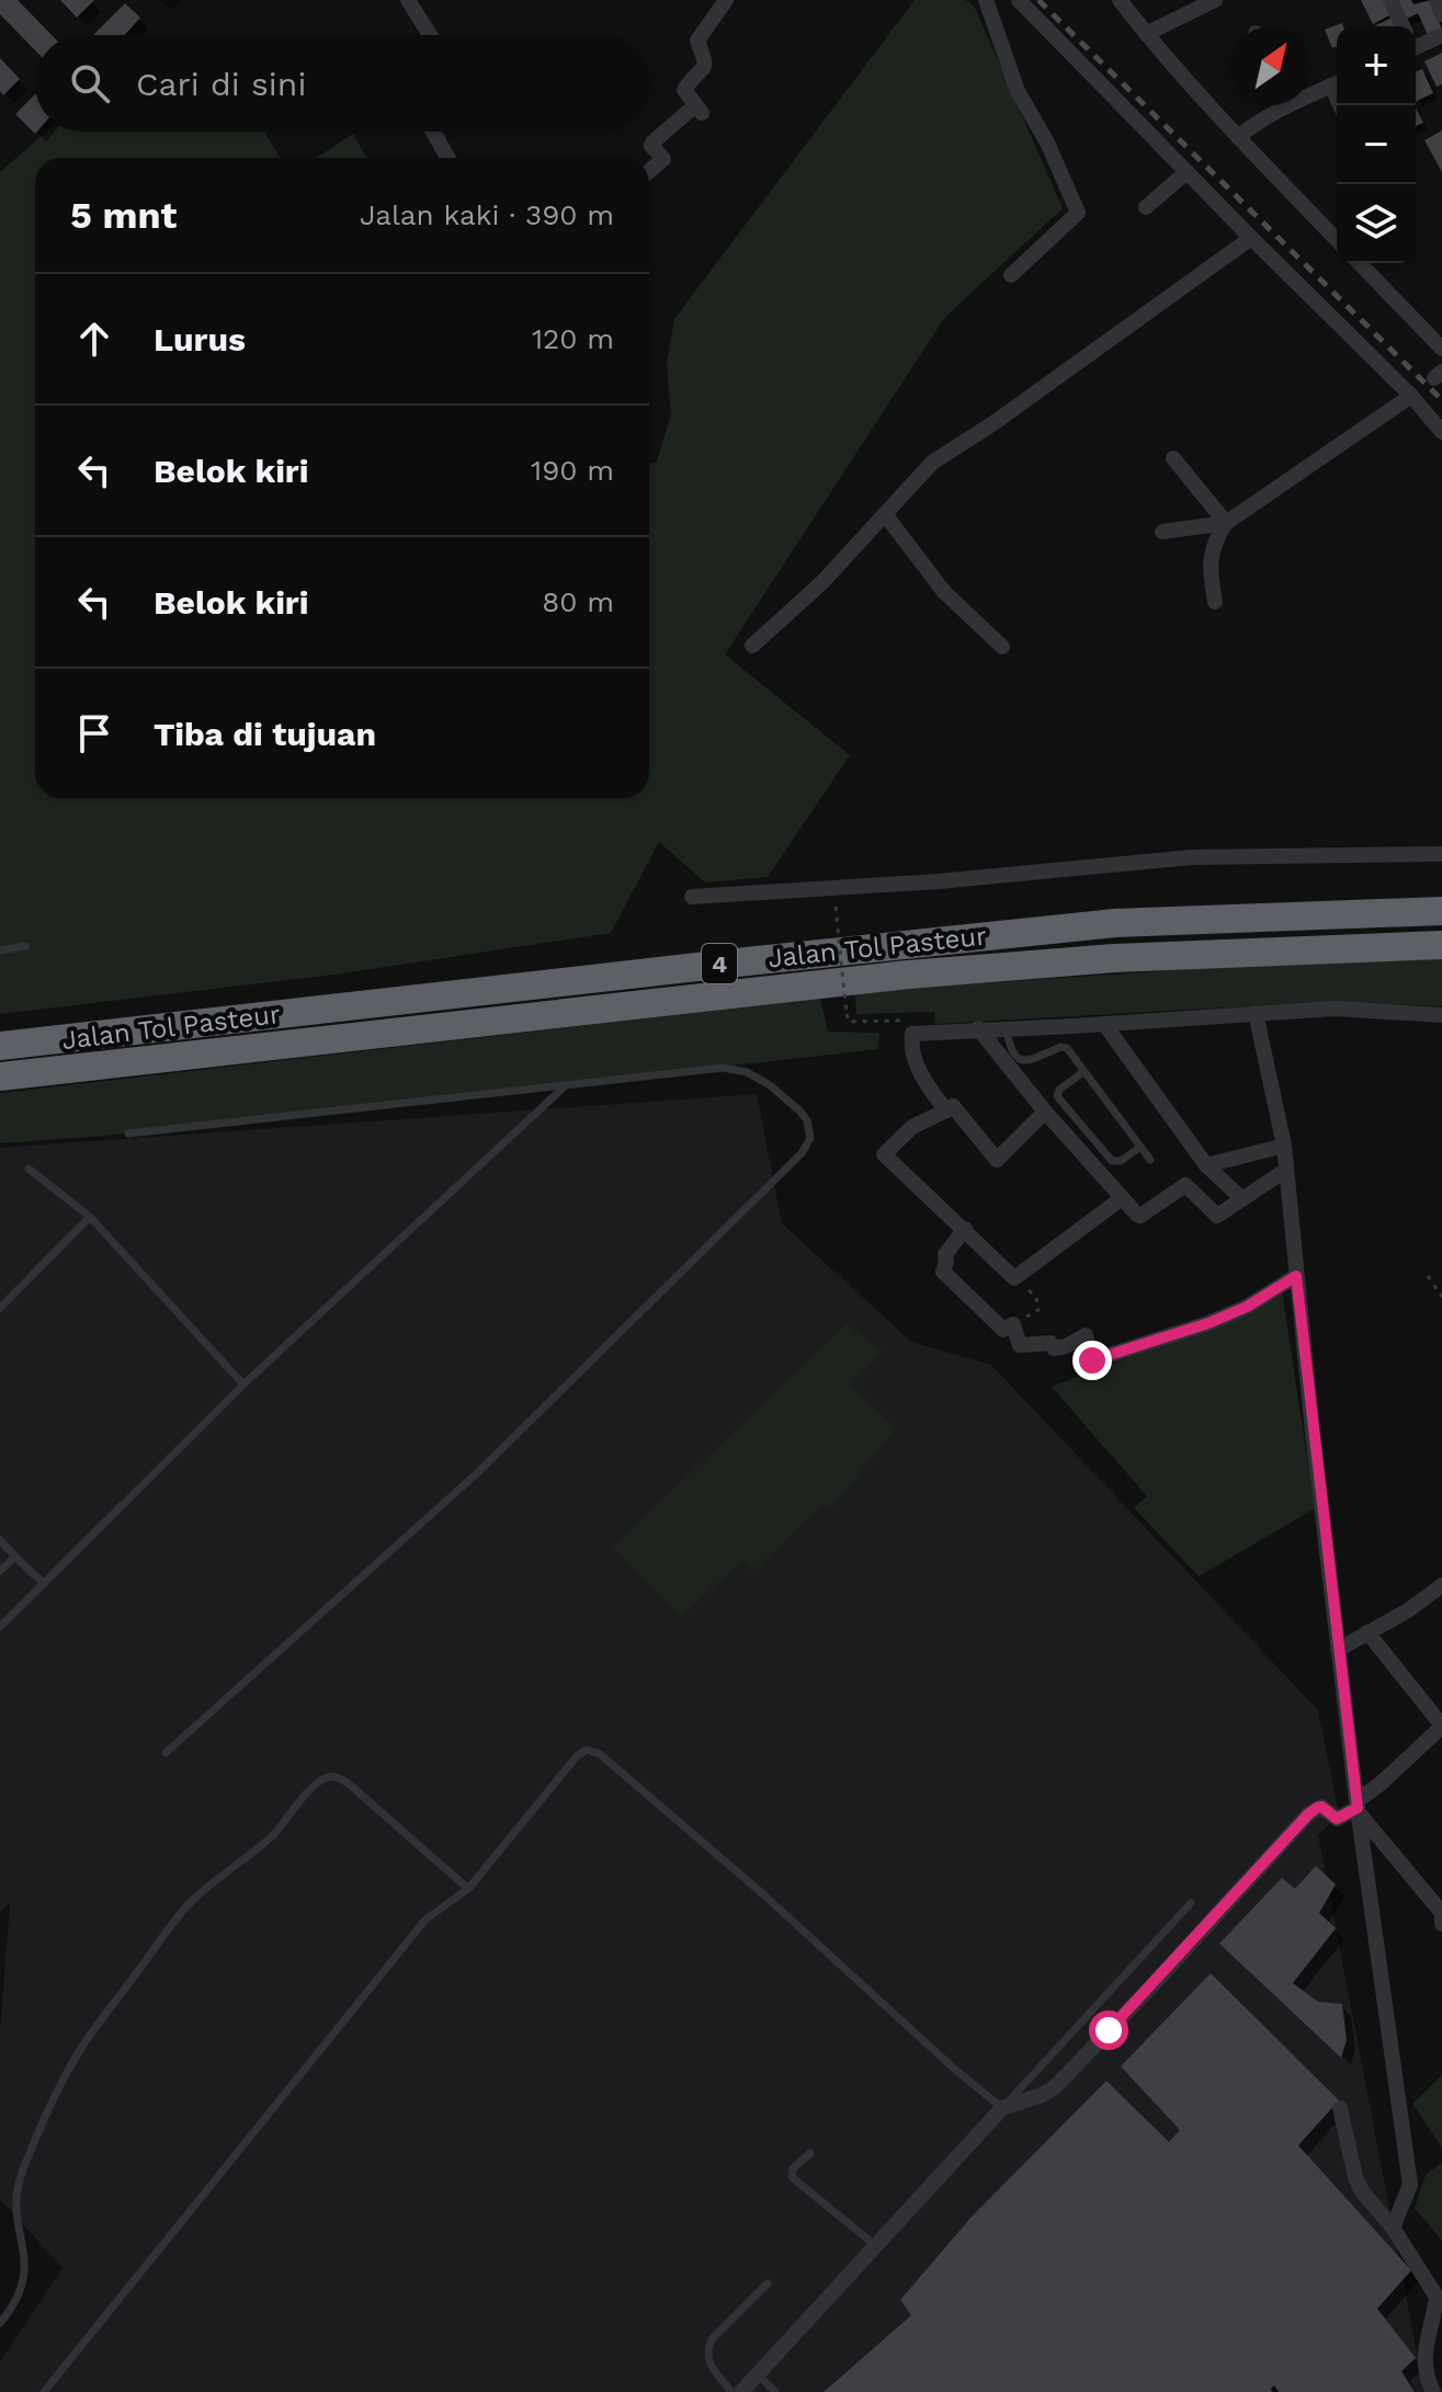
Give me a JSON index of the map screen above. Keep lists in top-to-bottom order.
{
  "streets": {
    "highway": ["Jalan Tol Pasteur", "4"]
  },
  "north": "top right",
  "page": {
    "map_buttons": ["+", "−"],
    "search": "Cari di sini",
    "heading": ["5 mnt", "Jalan kaki · 390 m"],
    "list": [
      ["Lurus", "120 m"],
      ["Belok kiri", "190 m"],
      ["Belok kiri", "80 m"],
      "Tiba di tujuan"
    ]
  }
}
